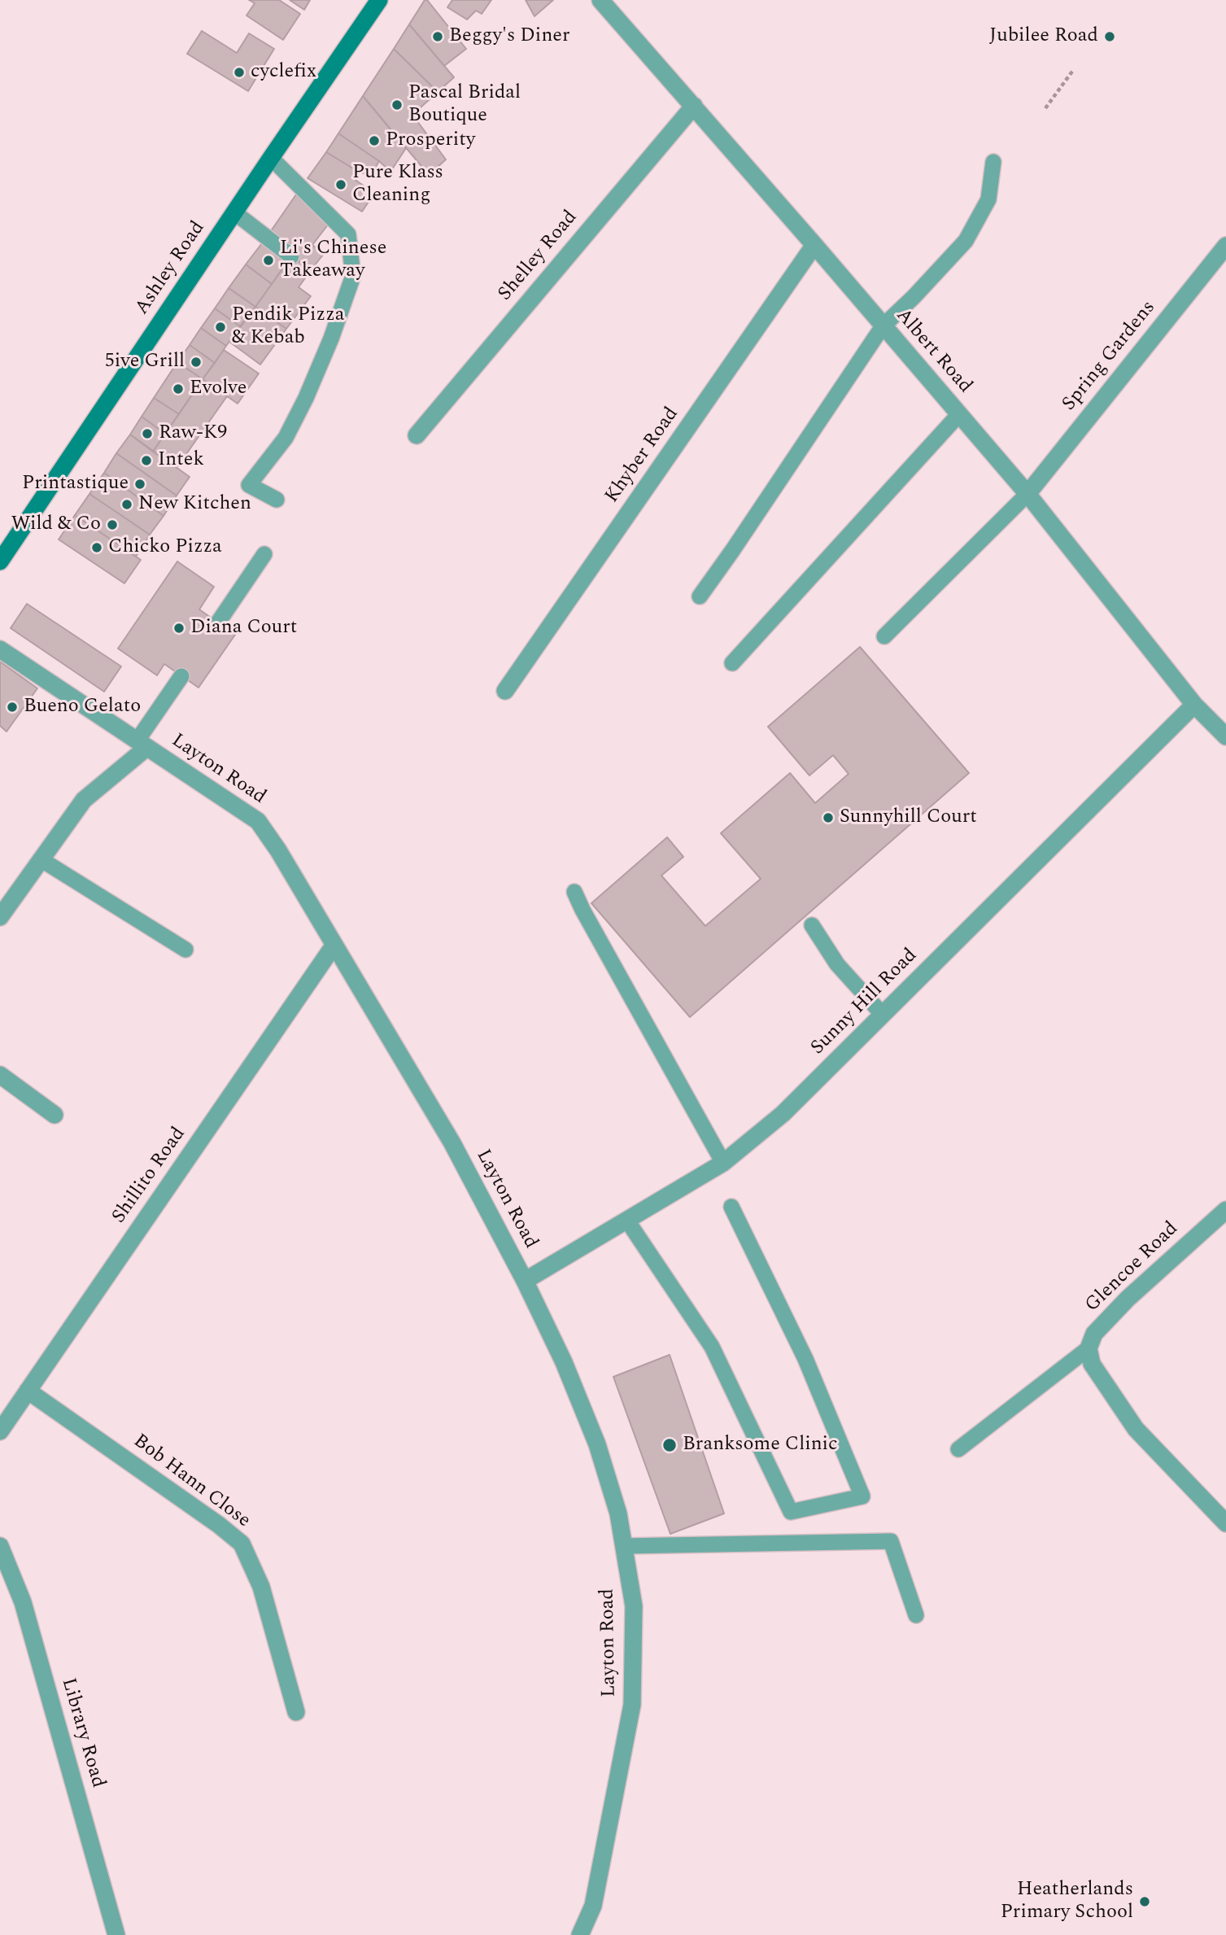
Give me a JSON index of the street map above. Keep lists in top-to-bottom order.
{
  "streets": {
    "main road": ["Ashley Road"],
    "street": [
      "Shelley Road",
      "Albert Road",
      "Spring Gardens",
      "Khyber Road",
      "Layton Road",
      "Sunny Hill Road",
      "Shillito Road",
      "Glencoe Road",
      "Bob Hann Close",
      "Library Road"
    ]
  },
  "crossings": [
    ["Shelley Road", "Albert Road"],
    ["Albert Road", "Spring Gardens"],
    ["Albert Road", "Khyber Road"],
    ["Albert Road", "Sunny Hill Road"],
    ["Layton Road", "Sunny Hill Road"],
    ["Layton Road", "Shillito Road"],
    ["Shillito Road", "Bob Hann Close"]
  ],
  "places": [
    "Beggy's Diner",
    "Jubilee Road",
    "cyclefix",
    "Pascal Bridal Boutique",
    "Prosperity",
    "Pure Klass Cleaning",
    "Li's Chinese Takeaway",
    "Pendik Pizza & Kebab",
    "5ive Grill",
    "Evolve",
    "Raw-K9",
    "Intek",
    "Printastique",
    "New Kitchen",
    "Wild & Co",
    "Chicko Pizza",
    "Diana Court",
    "Bueno Gelato",
    "Sunnyhill Court",
    "Branksome Clinic",
    "Heatherlands Primary School"
  ]
}
